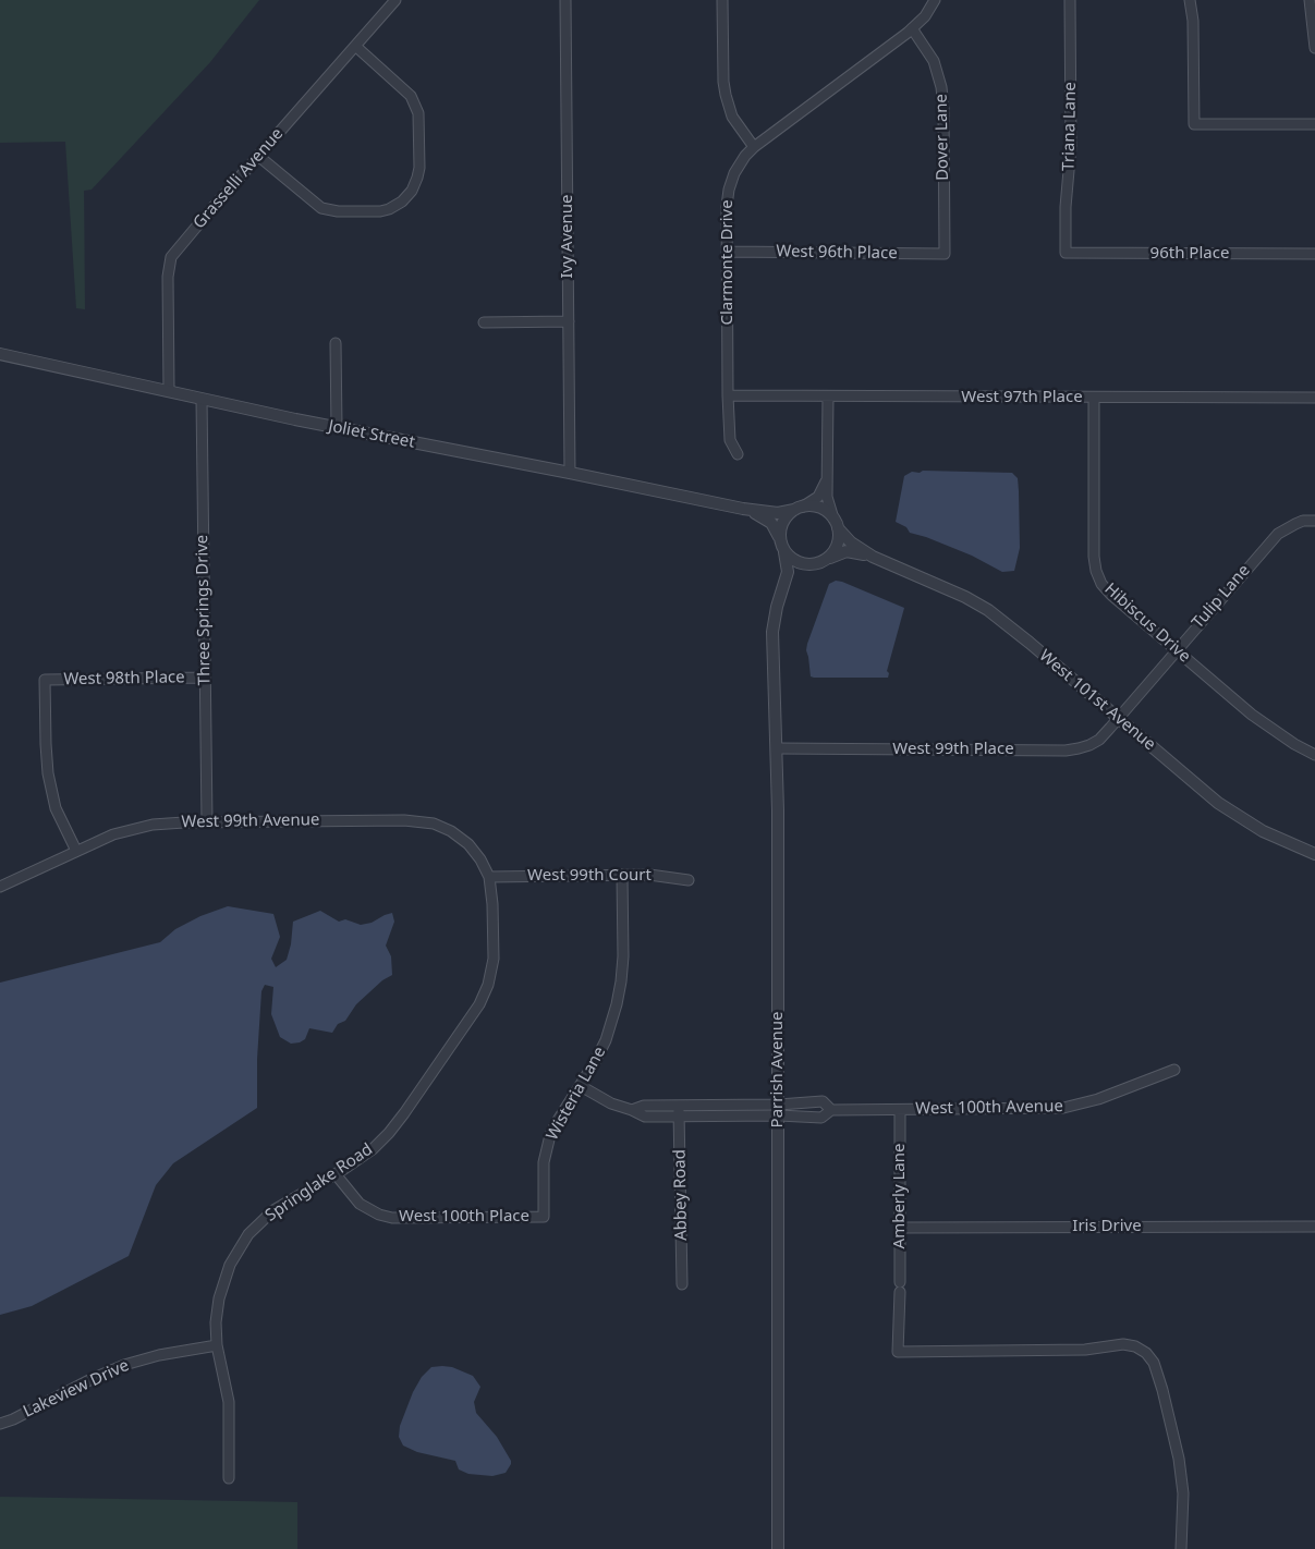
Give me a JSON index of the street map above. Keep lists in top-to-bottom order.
{
  "streets": {
    "street": [
      "Triana Lane",
      "Dover Lane",
      "Grasselli Avenue",
      "Ivy Avenue",
      "West 96th Place",
      "96th Place",
      "Clarmonte Drive",
      "West 97th Place",
      "Joliet Street",
      "Tulip Lane",
      "Three Springs Drive",
      "Hibiscus Drive",
      "West 98th Place",
      "West 101st Avenue",
      "West 99th Place",
      "West 99th Avenue",
      "West 99th Court",
      "Parrish Avenue",
      "Wisteria Lane",
      "West 100th Avenue",
      "Springlake Road",
      "Abbey Road",
      "Amberly Lane",
      "West 100th Place",
      "Iris Drive",
      "Lakeview Drive"
    ]
  },
  "crossings": [
    ["Triana Lane", "96th Place"],
    ["Dover Lane", "West 96th Place"],
    ["Dover Lane", "Clarmonte Drive"],
    ["Grasselli Avenue", "Joliet Street"],
    ["Ivy Avenue", "Joliet Street"],
    ["West 96th Place", "Clarmonte Drive"],
    ["Clarmonte Drive", "West 97th Place"],
    ["West 97th Place", "Hibiscus Drive"],
    ["Joliet Street", "Three Springs Drive"],
    ["Joliet Street", "West 101st Avenue"],
    ["Joliet Street", "Parrish Avenue"],
    ["Tulip Lane", "Hibiscus Drive"],
    ["Tulip Lane", "West 101st Avenue"],
    ["Tulip Lane", "West 99th Place"],
    ["Three Springs Drive", "West 98th Place"],
    ["Three Springs Drive", "West 99th Avenue"],
    ["West 98th Place", "West 99th Avenue"],
    ["West 101st Avenue", "West 99th Place"],
    ["West 101st Avenue", "Parrish Avenue"],
    ["West 99th Place", "Parrish Avenue"],
    ["West 99th Avenue", "West 99th Court"],
    ["West 99th Avenue", "Springlake Road"],
    ["West 99th Court", "Wisteria Lane"],
    ["West 99th Court", "Springlake Road"],
    ["Parrish Avenue", "West 100th Avenue"],
    ["Wisteria Lane", "West 100th Avenue"],
    ["Wisteria Lane", "West 100th Place"],
    ["West 100th Avenue", "Abbey Road"],
    ["West 100th Avenue", "Amberly Lane"],
    ["Springlake Road", "West 100th Place"],
    ["Springlake Road", "Lakeview Drive"],
    ["Amberly Lane", "Iris Drive"]
  ]
}
